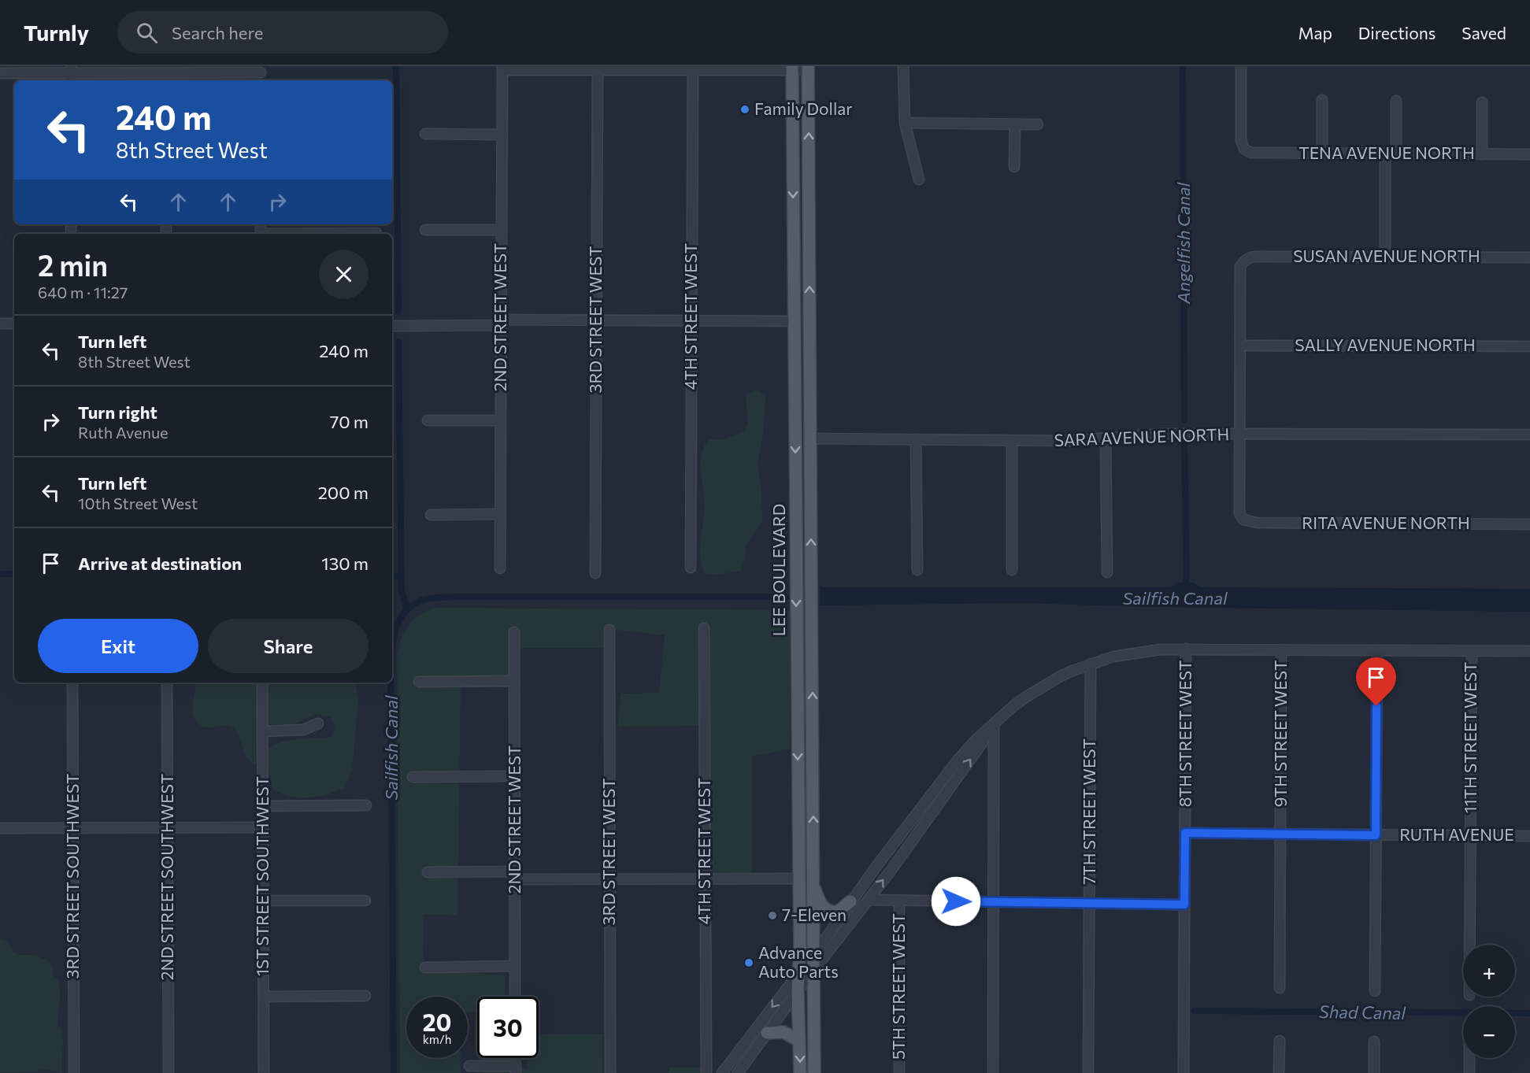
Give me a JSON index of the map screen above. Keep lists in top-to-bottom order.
{
  "streets": {
    "main road": ["LEE BOULEVARD"],
    "street": [
      "TENA AVENUE NORTH",
      "SUSAN AVENUE NORTH",
      "4TH STREET WEST",
      "2ND STREET WEST",
      "3RD STREET WEST",
      "SALLY AVENUE NORTH",
      "SARA AVENUE NORTH",
      "RITA AVENUE NORTH",
      "8TH STREET WEST",
      "9TH STREET WEST",
      "11TH STREET WEST",
      "7TH STREET WEST",
      "RUTH AVENUE",
      "3RD STREET SOUTHWEST",
      "1ST STREET SOUTHWEST",
      "2ND STREET SOUTHWEST",
      "5TH STREET WEST"
    ]
  },
  "crossings": [
    ["SUSAN AVENUE NORTH", "SALLY AVENUE NORTH"],
    ["SARA AVENUE NORTH", "RITA AVENUE NORTH"],
    ["SARA AVENUE NORTH", "LEE BOULEVARD"],
    ["8TH STREET WEST", "RUTH AVENUE"],
    ["9TH STREET WEST", "RUTH AVENUE"],
    ["11TH STREET WEST", "RUTH AVENUE"]
  ],
  "water": ["Angelfish Canal", "Sailfish Canal", "Shad Canal"],
  "places": ["Family Dollar", "7-Eleven", "Advance Auto Parts"],
  "page": {
    "header": "Turnly",
    "search": "Search here",
    "nav": ["Map", "Directions", "Saved"],
    "turn": ["240 m", "8th Street West"],
    "heading": ["2 min", "640 m · 11:27"],
    "list": [
      {
        "name": "Turn left",
        "note": "8th Street West",
        "value": "240 m"
      },
      {
        "name": "Turn right",
        "note": "Ruth Avenue",
        "value": "70 m"
      },
      {
        "name": "Turn left",
        "note": "10th Street West",
        "value": "200 m"
      },
      {
        "name": "Arrive at destination",
        "value": "130 m"
      }
    ],
    "buttons": ["Exit", "Share"],
    "map_buttons": ["+", "−"],
    "speed": "20 km/h",
    "limit": "30"
  }
}
